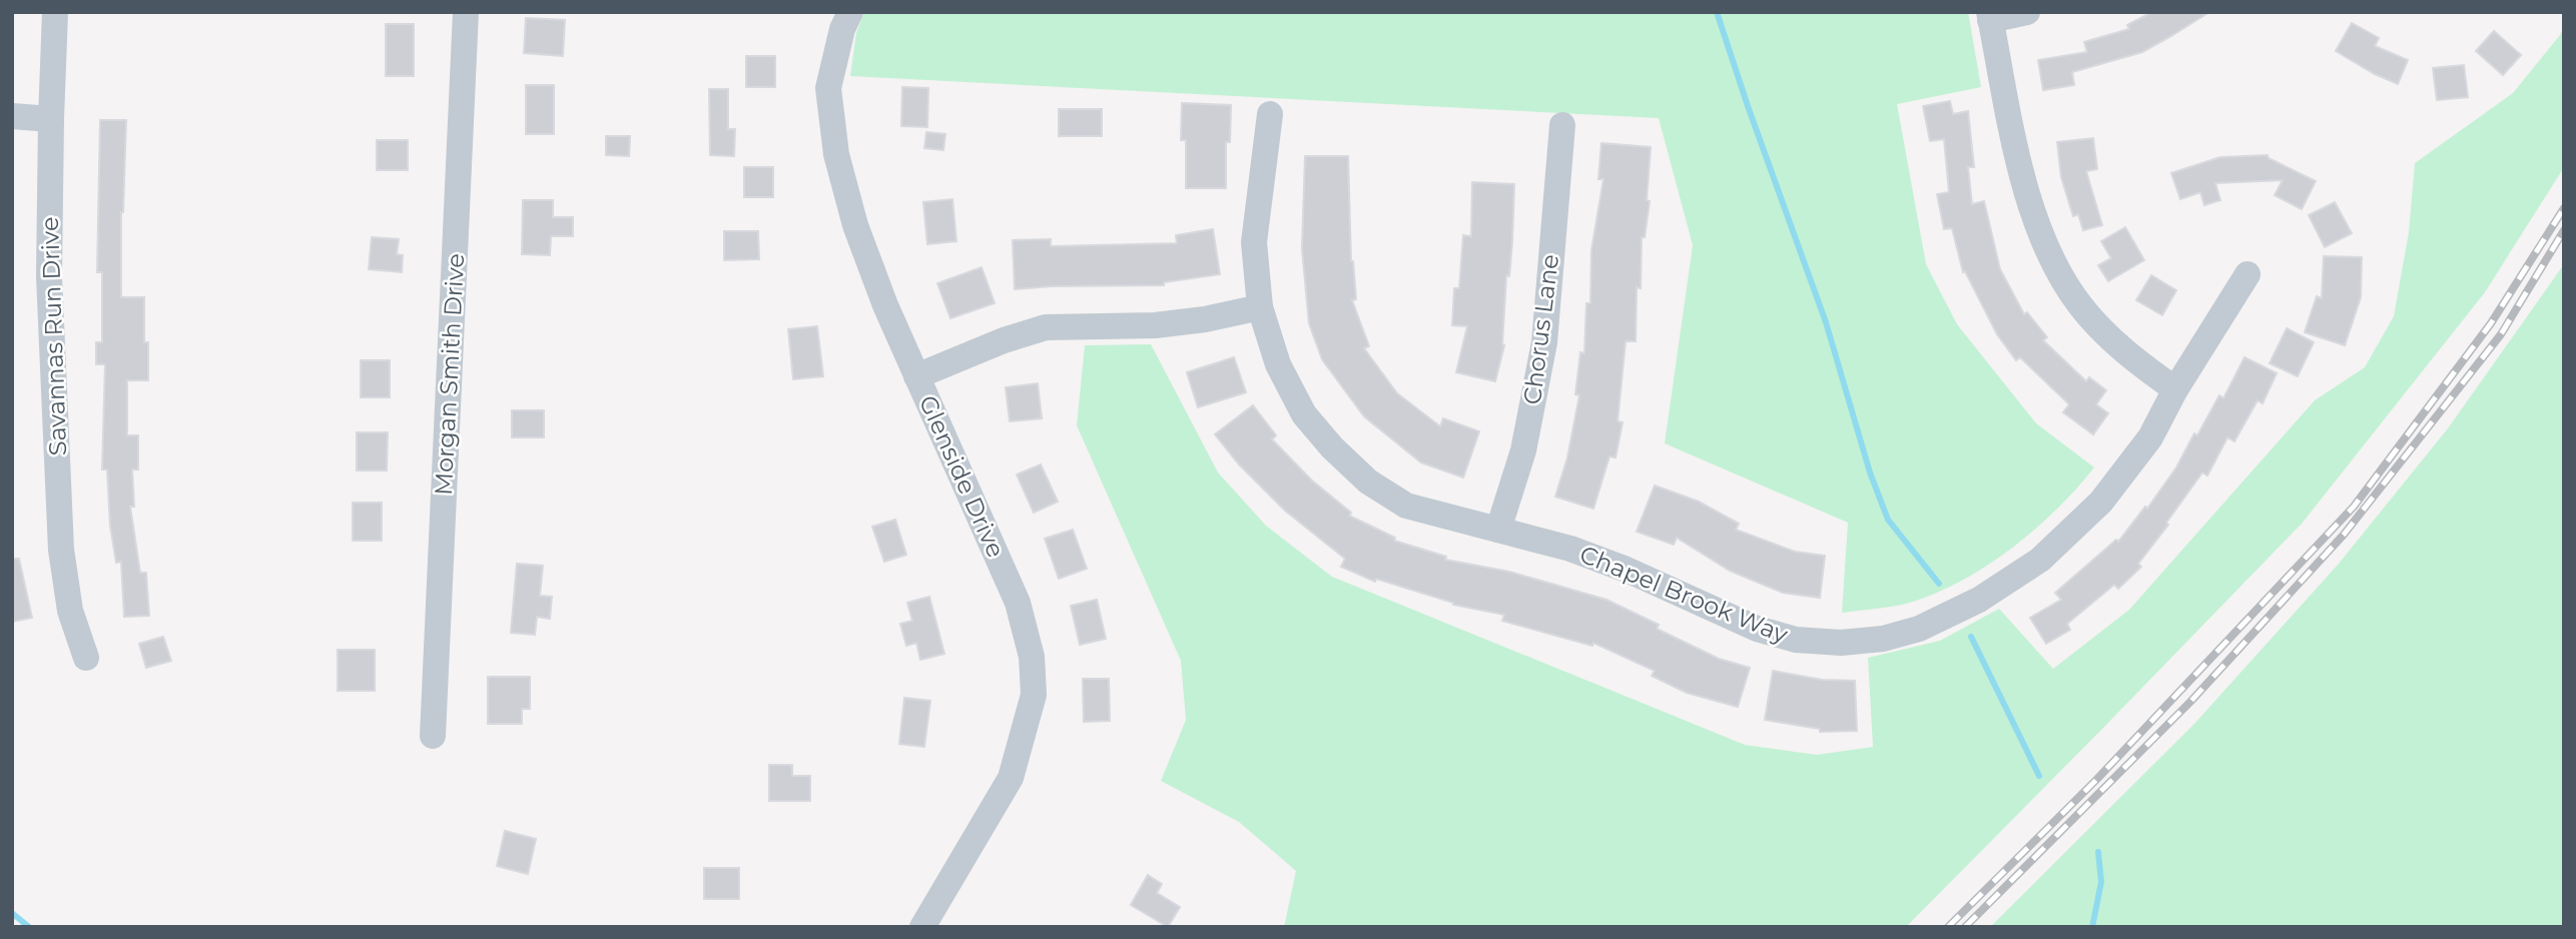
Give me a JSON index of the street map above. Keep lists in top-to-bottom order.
{
  "streets": {
    "street": [
      "Chorus Lane",
      "Savannas Run Drive",
      "Morgan Smith Drive",
      "Glenside Drive",
      "Chapel Brook Way"
    ]
  },
  "crossings": [
    ["Chorus Lane", "Chapel Brook Way"]
  ]
}
